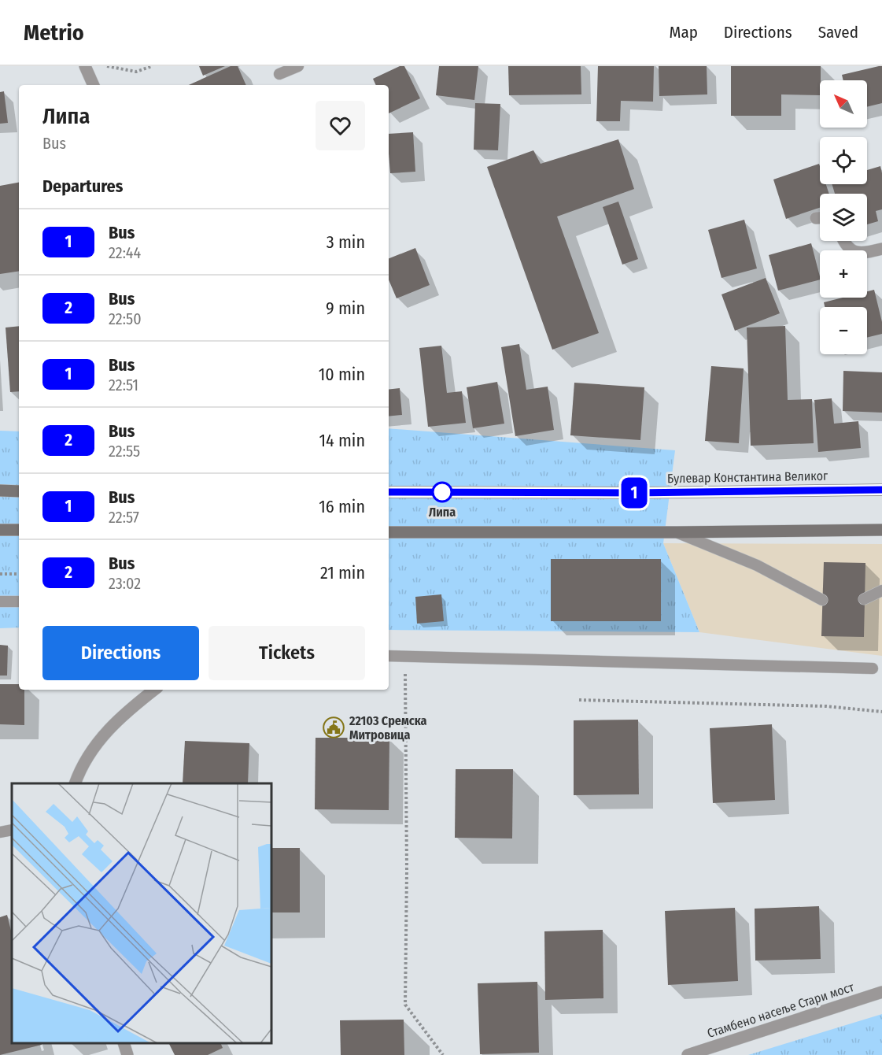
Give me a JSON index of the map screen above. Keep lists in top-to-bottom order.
{
  "streets": {
    "main road": ["Булевар Константина Великог"],
    "street": ["Стамбено насеље Стари мост"]
  },
  "places": {
    "other": ["Липа"],
    "public building": ["22103 Сремска Митровица"]
  },
  "lines": ["bus line 1"],
  "north": "top left",
  "page": {
    "header": "Metrio",
    "nav": ["Map", "Directions", "Saved"],
    "on_map": "1",
    "map_buttons": ["+", "−"],
    "heading": [
      ["Липа", "Bus"],
      "Departures"
    ],
    "list": [
      {
        "mark": "1",
        "name": "Bus",
        "note": "22:44",
        "value": "3 min"
      },
      {
        "mark": "2",
        "name": "Bus",
        "note": "22:50",
        "value": "9 min"
      },
      {
        "mark": "1",
        "name": "Bus",
        "note": "22:51",
        "value": "10 min"
      },
      {
        "mark": "2",
        "name": "Bus",
        "note": "22:55",
        "value": "14 min"
      },
      {
        "mark": "1",
        "name": "Bus",
        "note": "22:57",
        "value": "16 min"
      },
      {
        "mark": "2",
        "name": "Bus",
        "note": "23:02",
        "value": "21 min"
      }
    ],
    "buttons": ["Directions", "Tickets"]
  }
}
